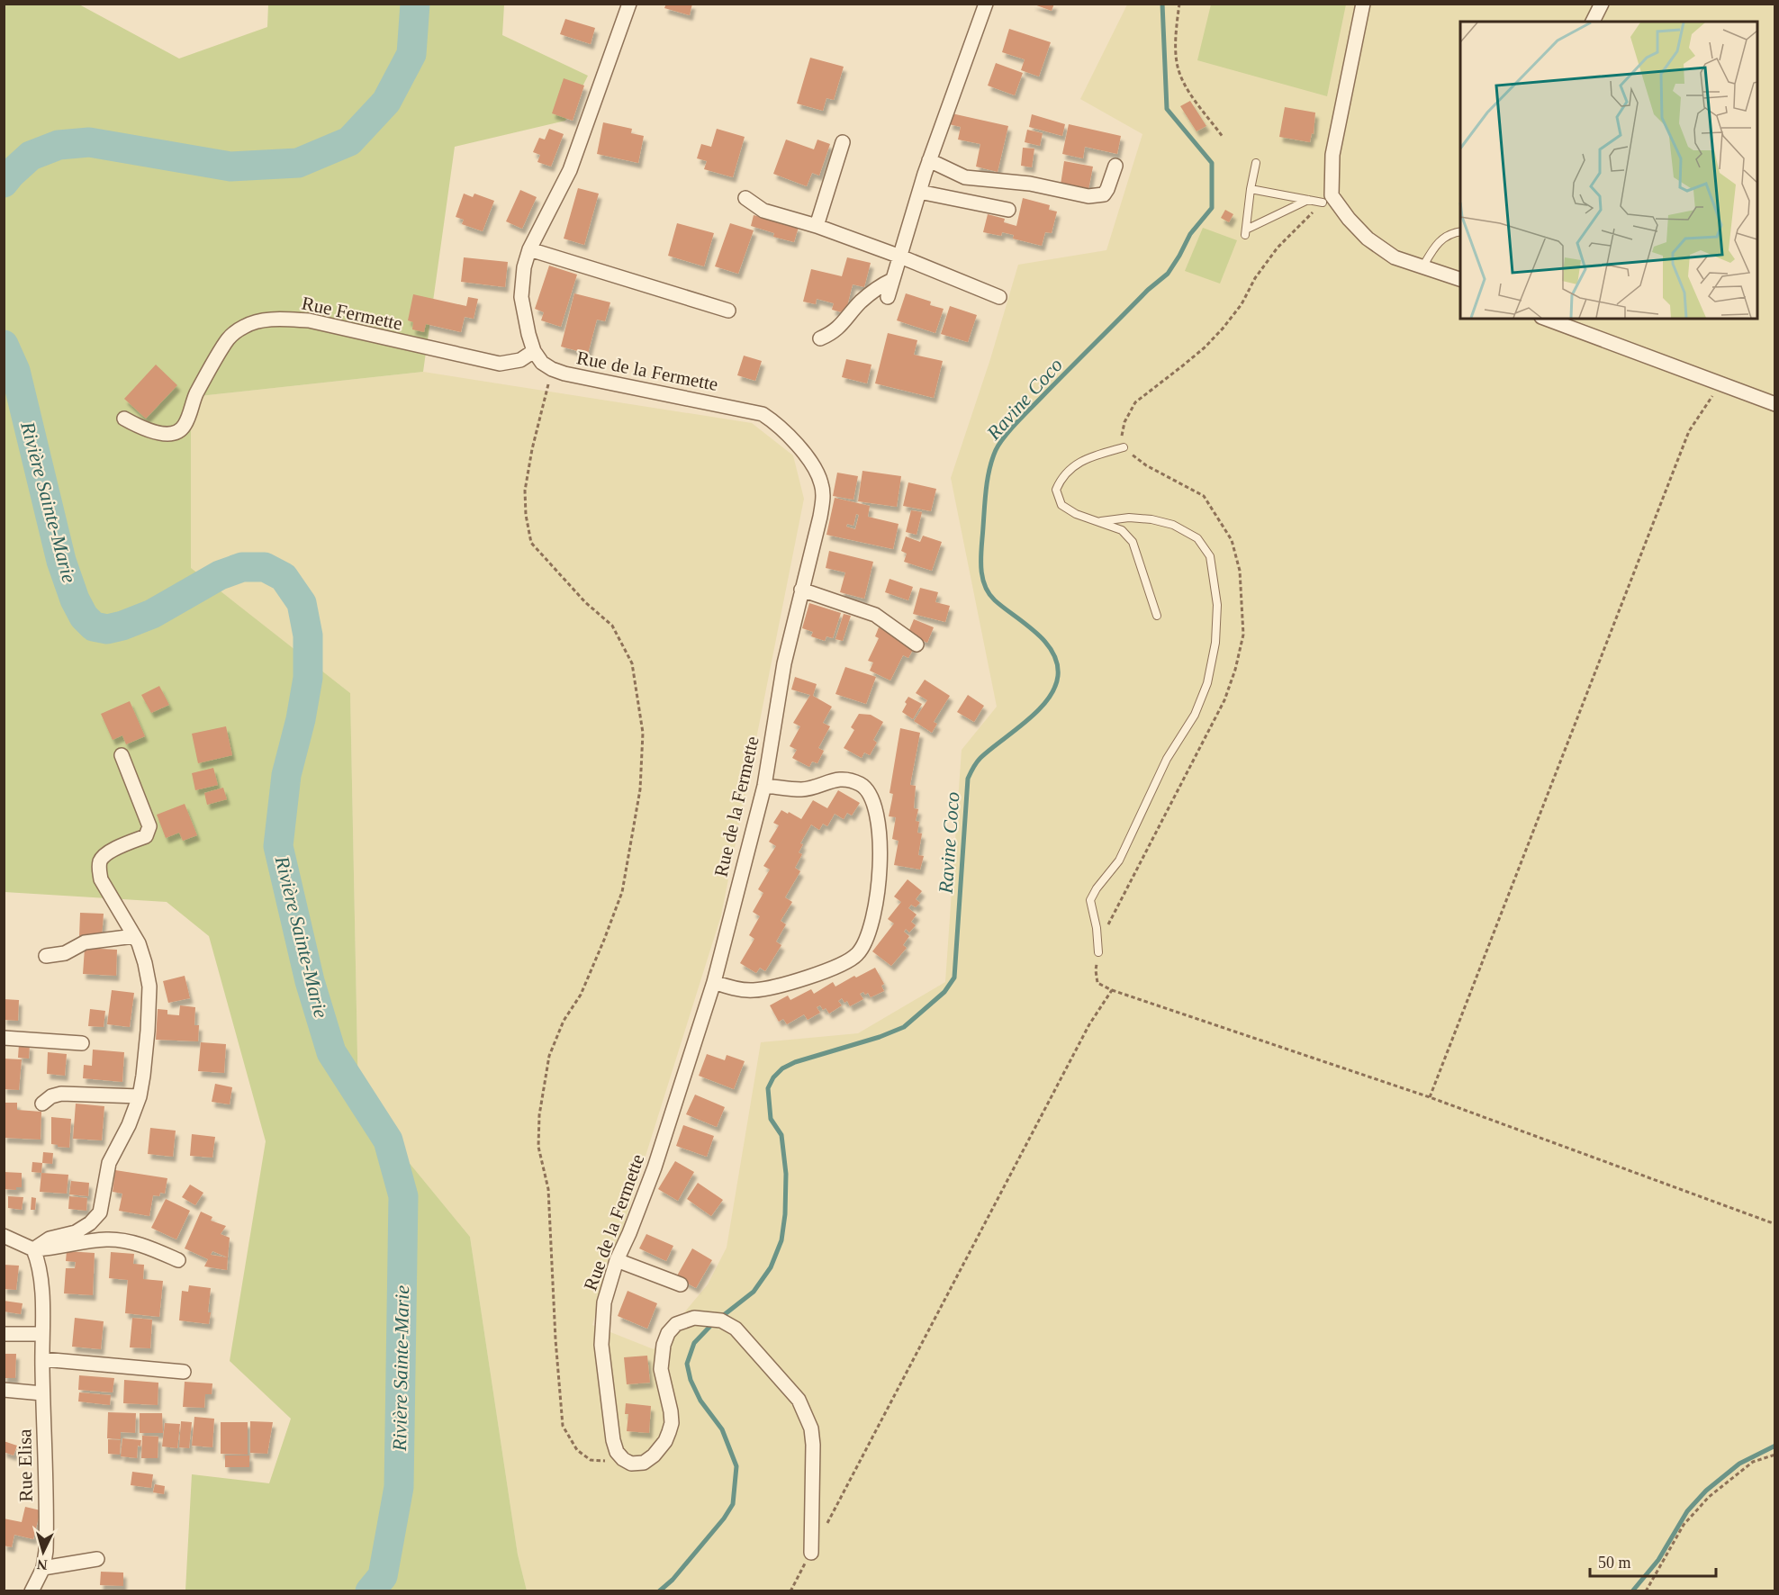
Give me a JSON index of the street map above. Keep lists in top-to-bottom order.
{
  "streets": {
    "street": ["Rue Fermette", "Rue de la Fermette", "Rue Elisa"]
  },
  "crossings": [
    ["Rue Fermette", "Rue de la Fermette"]
  ],
  "water": ["Ravine Coco", "Rivière Sainte-Marie"],
  "scale_bar": "50 m",
  "north": "bottom"
}
